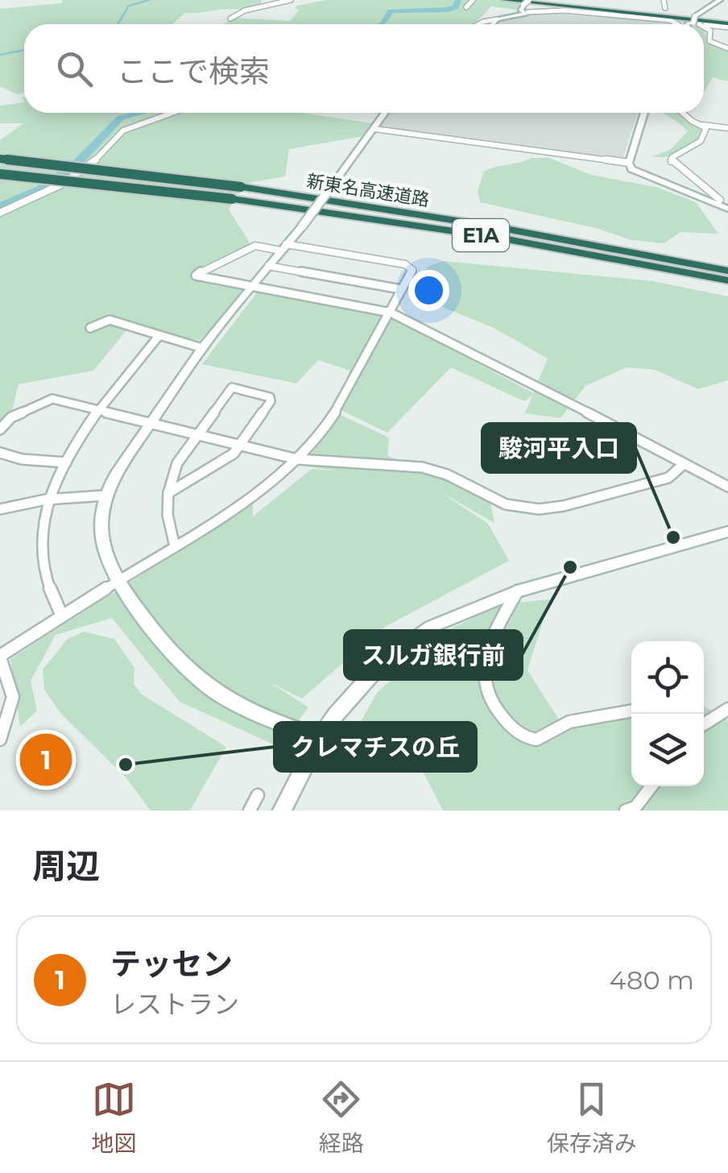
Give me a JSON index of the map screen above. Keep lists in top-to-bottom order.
{
  "streets": {
    "highway": ["新東名高速道路", "E1A"]
  },
  "places": ["駿河平入口", "スルガ銀行前", "クレマチスの丘"],
  "page": {
    "search": "ここで検索",
    "pins": "1",
    "heading": "周辺",
    "list": [
      {
        "mark": "1",
        "name": "テッセン",
        "note": "レストラン",
        "value": "480 m"
      }
    ],
    "nav": ["地図", "経路", "保存済み"]
  }
}
